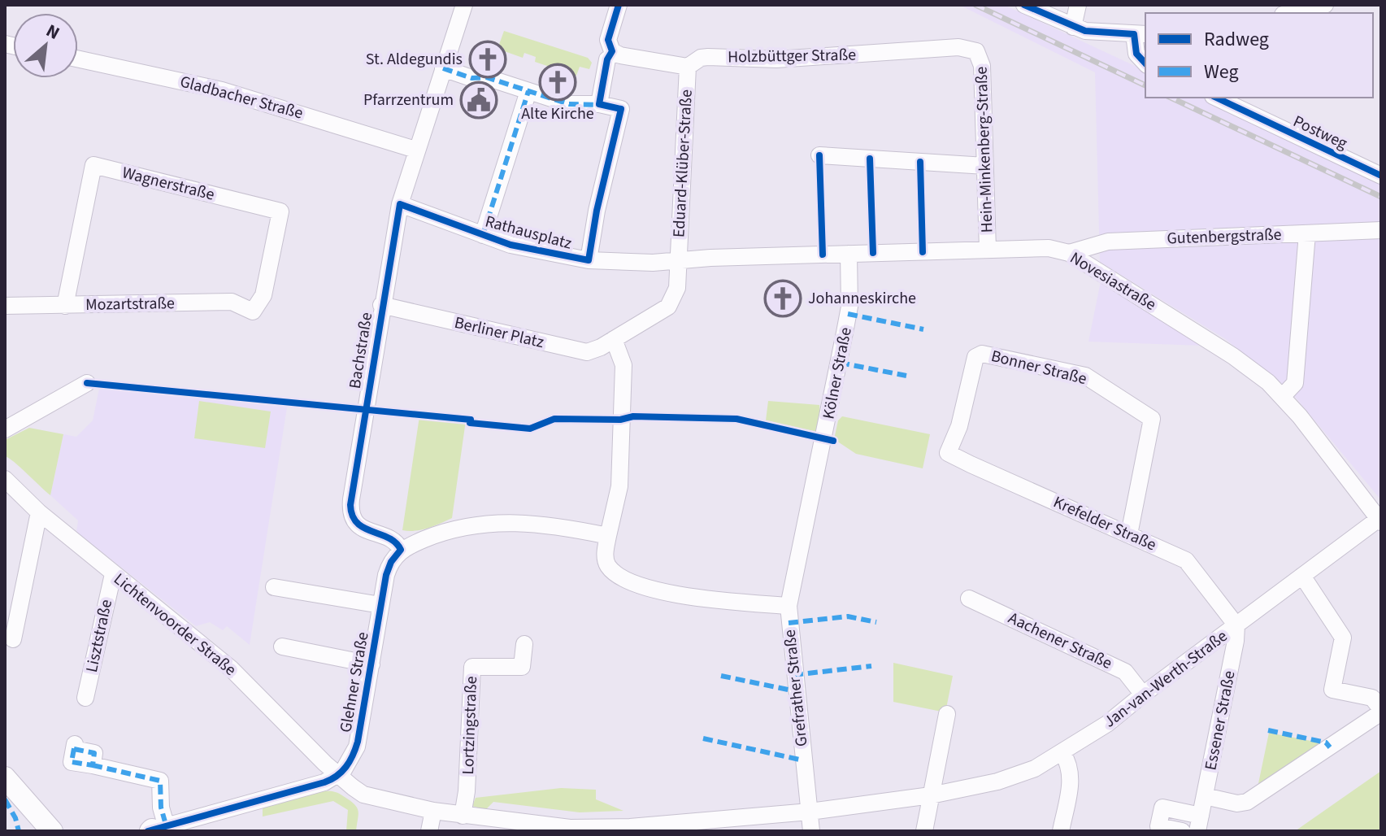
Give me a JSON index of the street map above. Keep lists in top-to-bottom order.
{
  "streets": {
    "street": [
      "Holzbüttger Straße",
      "Gladbacher Straße",
      "Postweg",
      "Hein-Minkenberg-Straße",
      "Eduard-Klüber-Straße",
      "Wagnerstraße",
      "Rathausplatz",
      "Gutenbergstraße",
      "Novesiastraße",
      "Mozartstraße",
      "Berliner Platz",
      "Bachstraße",
      "Bonner Straße",
      "Kölner Straße",
      "Krefelder Straße",
      "Lichtenvoorder Straße",
      "Lisztstraße",
      "Aachener Straße",
      "Jan-van-Werth-Straße",
      "Glehner Straße",
      "Grefrather Straße",
      "Essener Straße",
      "Lortzingstraße"
    ]
  },
  "crossings": [
    ["Holzbüttger Straße", "Hein-Minkenberg-Straße"],
    ["Holzbüttger Straße", "Eduard-Klüber-Straße"],
    ["Gladbacher Straße", "Bachstraße"],
    ["Hein-Minkenberg-Straße", "Novesiastraße"],
    ["Eduard-Klüber-Straße", "Rathausplatz"],
    ["Eduard-Klüber-Straße", "Novesiastraße"],
    ["Wagnerstraße", "Mozartstraße"],
    ["Rathausplatz", "Novesiastraße"],
    ["Rathausplatz", "Bachstraße"],
    ["Gutenbergstraße", "Novesiastraße"],
    ["Novesiastraße", "Kölner Straße"],
    ["Novesiastraße", "Jan-van-Werth-Straße"],
    ["Berliner Platz", "Bachstraße"],
    ["Bachstraße", "Glehner Straße"],
    ["Bonner Straße", "Krefelder Straße"],
    ["Kölner Straße", "Grefrather Straße"],
    ["Krefelder Straße", "Jan-van-Werth-Straße"],
    ["Krefelder Straße", "Essener Straße"],
    ["Lichtenvoorder Straße", "Lisztstraße"],
    ["Lichtenvoorder Straße", "Jan-van-Werth-Straße"],
    ["Lichtenvoorder Straße", "Glehner Straße"],
    ["Aachener Straße", "Jan-van-Werth-Straße"],
    ["Jan-van-Werth-Straße", "Glehner Straße"],
    ["Jan-van-Werth-Straße", "Grefrather Straße"],
    ["Jan-van-Werth-Straße", "Essener Straße"],
    ["Jan-van-Werth-Straße", "Lortzingstraße"]
  ],
  "places": {
    "church": ["St. Aldegundis", "Alte Kirche", "Johanneskirche"],
    "public building": ["Pfarrzentrum"]
  },
  "legend": ["Radweg", "Weg"],
  "north": "top right"
}
